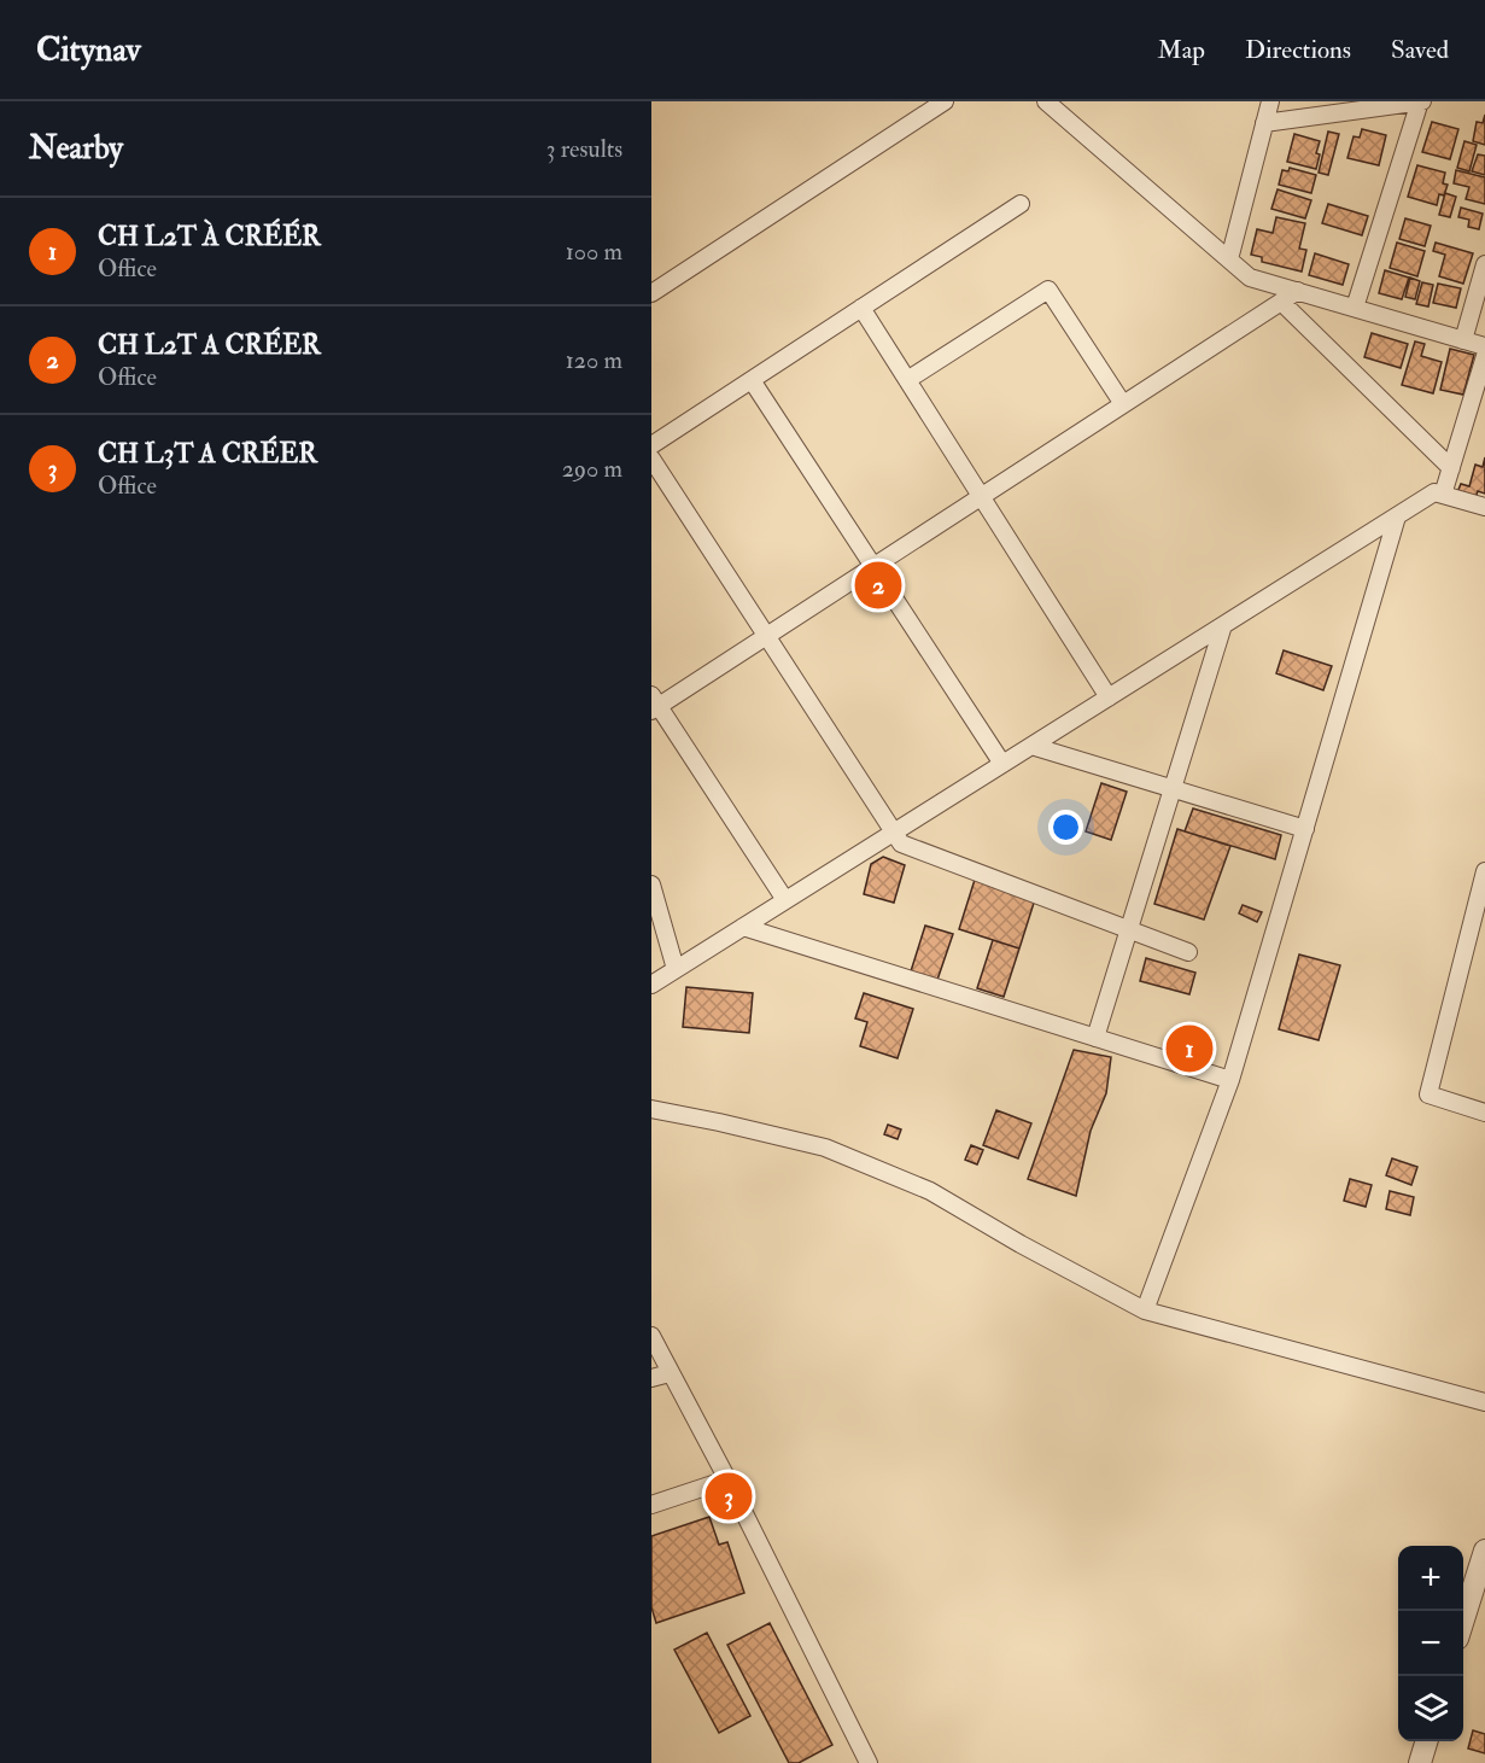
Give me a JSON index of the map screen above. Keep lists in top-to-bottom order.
{
  "page": {
    "header": "Citynav",
    "nav": ["Map", "Directions", "Saved"],
    "heading": ["Nearby", "3 results"],
    "list": [
      {
        "mark": "1",
        "name": "CH L2T À CRÉÉR",
        "note": "Office",
        "value": "100 m"
      },
      {
        "mark": "2",
        "name": "CH L2T A CRÉER",
        "note": "Office",
        "value": "120 m"
      },
      {
        "mark": "3",
        "name": "CH L3T A CRÉER",
        "note": "Office",
        "value": "290 m"
      }
    ],
    "pins": ["2", "1", "3"],
    "map_buttons": ["+", "−"]
  }
}
